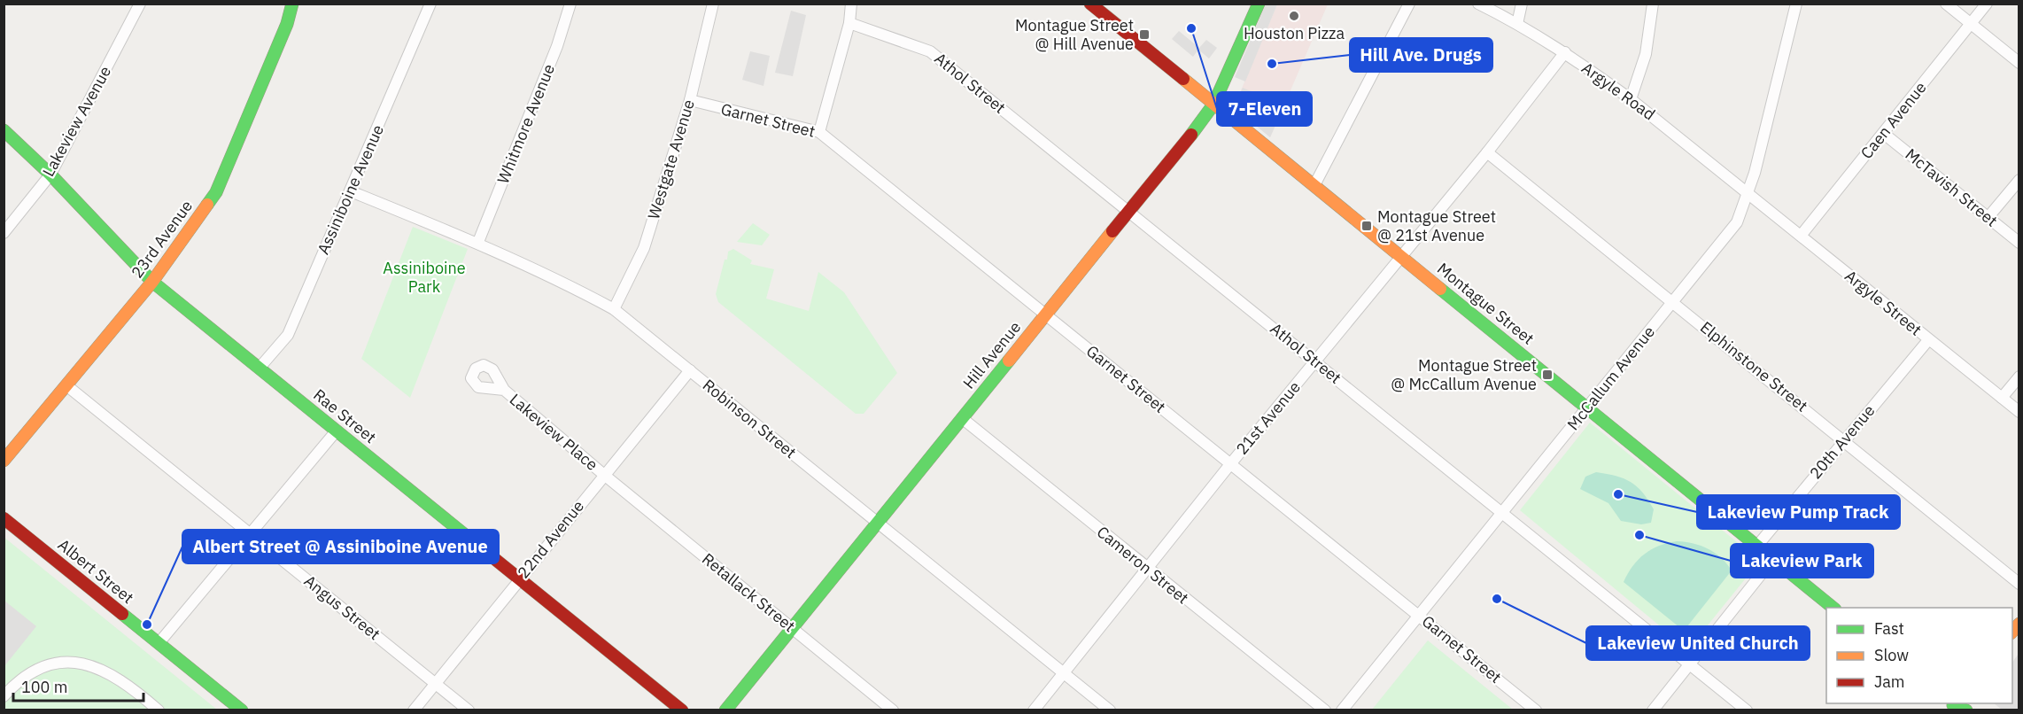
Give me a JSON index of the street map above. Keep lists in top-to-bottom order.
{
  "streets": {
    "street": [
      "Athol Street",
      "Argyle Road",
      "Garnet Street",
      "Caen Avenue",
      "Lakeview Avenue",
      "Whitmore Avenue",
      "Westgate Avenue",
      "McTavish Street",
      "Assiniboine Avenue",
      "23rd Avenue",
      "Argyle Street",
      "Montague Street",
      "Hill Avenue",
      "Elphinstone Street",
      "McCallum Avenue",
      "Rae Street",
      "21st Avenue",
      "Robinson Street",
      "Lakeview Place",
      "20th Avenue",
      "22nd Avenue",
      "Cameron Street",
      "Albert Street",
      "Retallack Street",
      "Angus Street"
    ]
  },
  "crossings": [
    ["Athol Street", "Hill Avenue"],
    ["Athol Street", "McCallum Avenue"],
    ["Athol Street", "21st Avenue"],
    ["Argyle Road", "Argyle Street"],
    ["Argyle Road", "McCallum Avenue"],
    ["Argyle Road", "21st Avenue"],
    ["Garnet Street", "Westgate Avenue"],
    ["Garnet Street", "Hill Avenue"],
    ["Garnet Street", "McCallum Avenue"],
    ["Garnet Street", "21st Avenue"],
    ["Caen Avenue", "McTavish Street"],
    ["Caen Avenue", "Argyle Street"],
    ["Lakeview Avenue", "Rae Street"],
    ["Whitmore Avenue", "Robinson Street"],
    ["Westgate Avenue", "Robinson Street"],
    ["Assiniboine Avenue", "Rae Street"],
    ["Assiniboine Avenue", "Robinson Street"],
    ["23rd Avenue", "Rae Street"],
    ["23rd Avenue", "Angus Street"],
    ["Argyle Street", "McCallum Avenue"],
    ["Argyle Street", "20th Avenue"],
    ["Montague Street", "Hill Avenue"],
    ["Montague Street", "McCallum Avenue"],
    ["Montague Street", "21st Avenue"],
    ["Montague Street", "20th Avenue"],
    ["Hill Avenue", "Robinson Street"],
    ["Hill Avenue", "Cameron Street"],
    ["Hill Avenue", "Retallack Street"],
    ["Elphinstone Street", "McCallum Avenue"],
    ["Elphinstone Street", "21st Avenue"],
    ["Elphinstone Street", "20th Avenue"],
    ["Rae Street", "22nd Avenue"],
    ["21st Avenue", "Robinson Street"],
    ["21st Avenue", "Cameron Street"],
    ["Robinson Street", "22nd Avenue"],
    ["Lakeview Place", "22nd Avenue"],
    ["Lakeview Place", "Retallack Street"],
    ["22nd Avenue", "Retallack Street"],
    ["22nd Avenue", "Angus Street"]
  ],
  "parks": ["Assiniboine Park"],
  "places": {
    "other": [
      "Houston Pizza",
      "7-Eleven",
      "Hill Ave. Drugs",
      "Lakeview Pump Track",
      "Lakeview Park",
      "Lakeview United Church",
      "Albert Street @ Assiniboine Avenue"
    ],
    "transit": ["Montague Street @ Hill Avenue", "Montague Street @ 21st Avenue", "Montague Street @ McCallum Avenue"]
  },
  "legend": ["Fast", "Slow", "Jam"],
  "scale_bar": "100 m"
}
